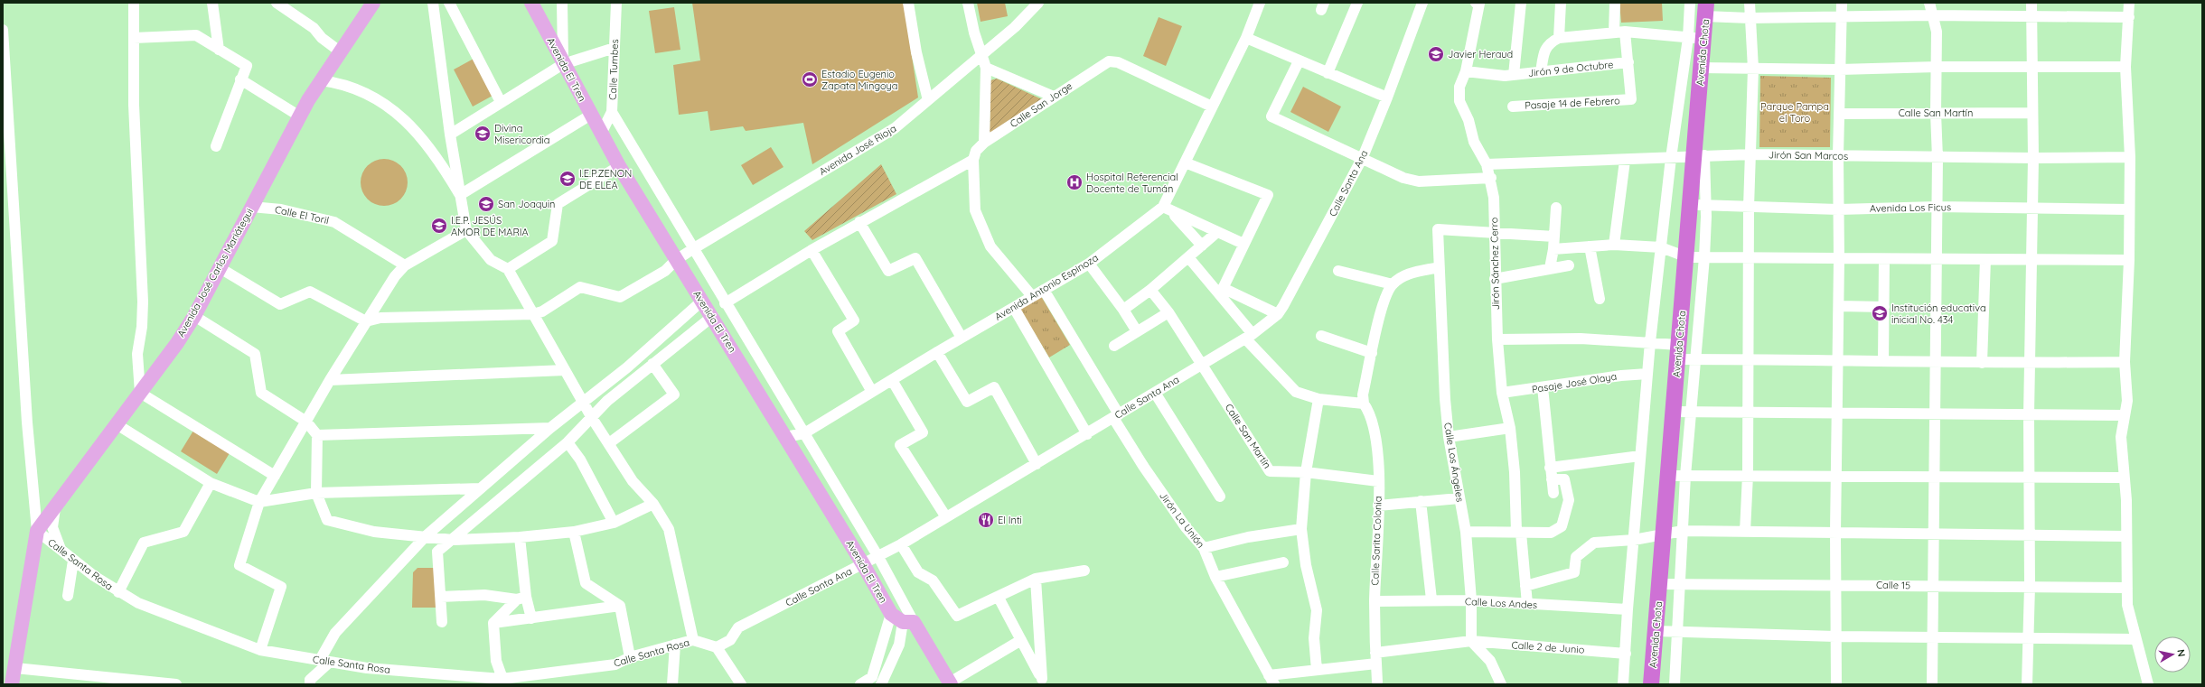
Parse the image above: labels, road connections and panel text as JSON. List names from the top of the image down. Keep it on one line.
{"streets":{"highway":["Avenida Chota"],"main road":["Avenida El Tren","Avenida José Carlos Mariátegui"],"street":["Jirón 9 de Octubre","Calle Tumbes","Pasaje 14 de Febrero","Calle San Jorge","Calle San Martín","Avenida José Rioja","Jirón San Marcos","Calle Santa Ana","Avenida Los Ficus","Calle El Toril","Jirón Sánchez Cerro","Avenida Antonio Espinoza","Pasaje José Olaya","Calle Los Ángeles","Jirón La Unión","Calle Sarita Colonia","Calle Santa Rosa","Calle 15","Calle Los Andes","Calle 2 de Junio"]},"crossings":[["Avenida Chota","Jirón San Marcos"],["Avenida Chota","Avenida Los Ficus"],["Avenida Chota","Calle 15"],["Jirón 9 de Octubre","Pasaje 14 de Febrero"],["Jirón 9 de Octubre","Jirón Sánchez Cerro"],["Avenida El Tren","Calle Tumbes"],["Avenida El Tren","Calle San Jorge"],["Avenida El Tren","Avenida José Rioja"],["Avenida El Tren","Calle Santa Ana"],["Avenida El Tren","Avenida Antonio Espinoza"],["Calle San Jorge","Avenida Antonio Espinoza"],["Calle San Martín","Calle Santa Ana"],["Calle San Martín","Calle Sarita Colonia"],["Jirón San Marcos","Jirón Sánchez Cerro"],["Calle Santa Ana","Jirón La Unión"],["Calle El Toril","Avenida José Carlos Mariátegui"],["Jirón Sánchez Cerro","Pasaje José Olaya"],["Jirón Sánchez Cerro","Calle Los Ángeles"],["Jirón Sánchez Cerro","Calle Los Andes"],["Avenida José Carlos Mariátegui","Calle Santa Rosa"],["Avenida Antonio Espinoza","Jirón La Unión"],["Calle Los Ángeles","Calle Los Andes"],["Calle Los Ángeles","Calle 2 de Junio"],["Jirón La Unión","Calle 2 de Junio"],["Calle Sarita Colonia","Calle Los Andes"],["Calle Sarita Colonia","Calle 2 de Junio"]],"parks":["Parque Pampa el Toro"],"places":{"school or university":["Javier Heraud","Divina Misericordia","I.E.P.ZENON DE ELEA","San Joaquin","I.E.P. JESÚS AMOR DE MARIA","Institución educativa inicial No. 434"],"sports":["Estadio Eugenio Zapata Mingoya"],"hospital":["Hospital Referencial Docente de Tumán"],"restaurant":["El Inti"]},"north":"right"}
